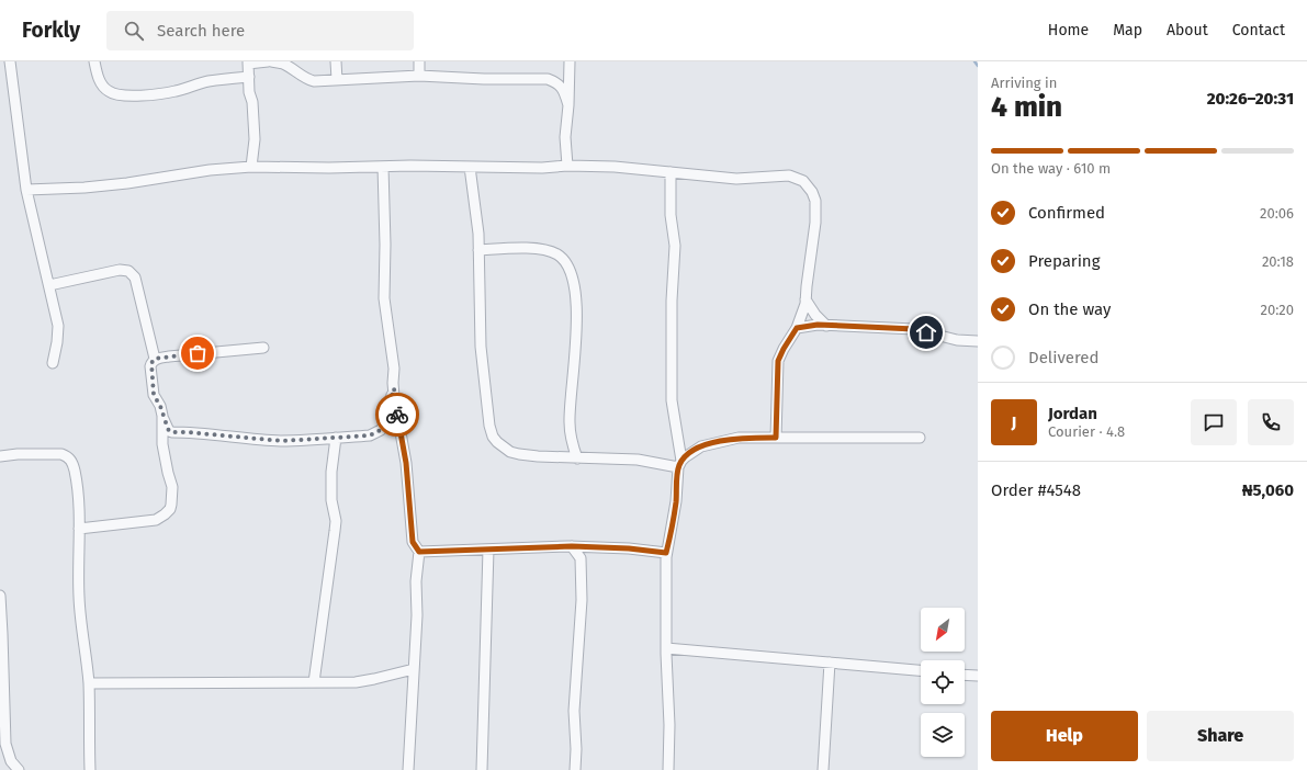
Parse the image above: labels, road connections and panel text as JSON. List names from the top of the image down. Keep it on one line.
{"north":"bottom left","page":{"header":"Forkly","search":"Search here","nav":["Home","Map","About","Contact"],"heading":["4 min","Arriving in","20:26–20:31"],"panel":["Jordan","Courier · 4.8","Order #4548","₦5,060"],"bar":"On the way · 610 m","list":[["Confirmed","20:06"],["Preparing","20:18"],["On the way","20:20"],"Delivered"],"round":"J","buttons":["Help","Share"]}}
